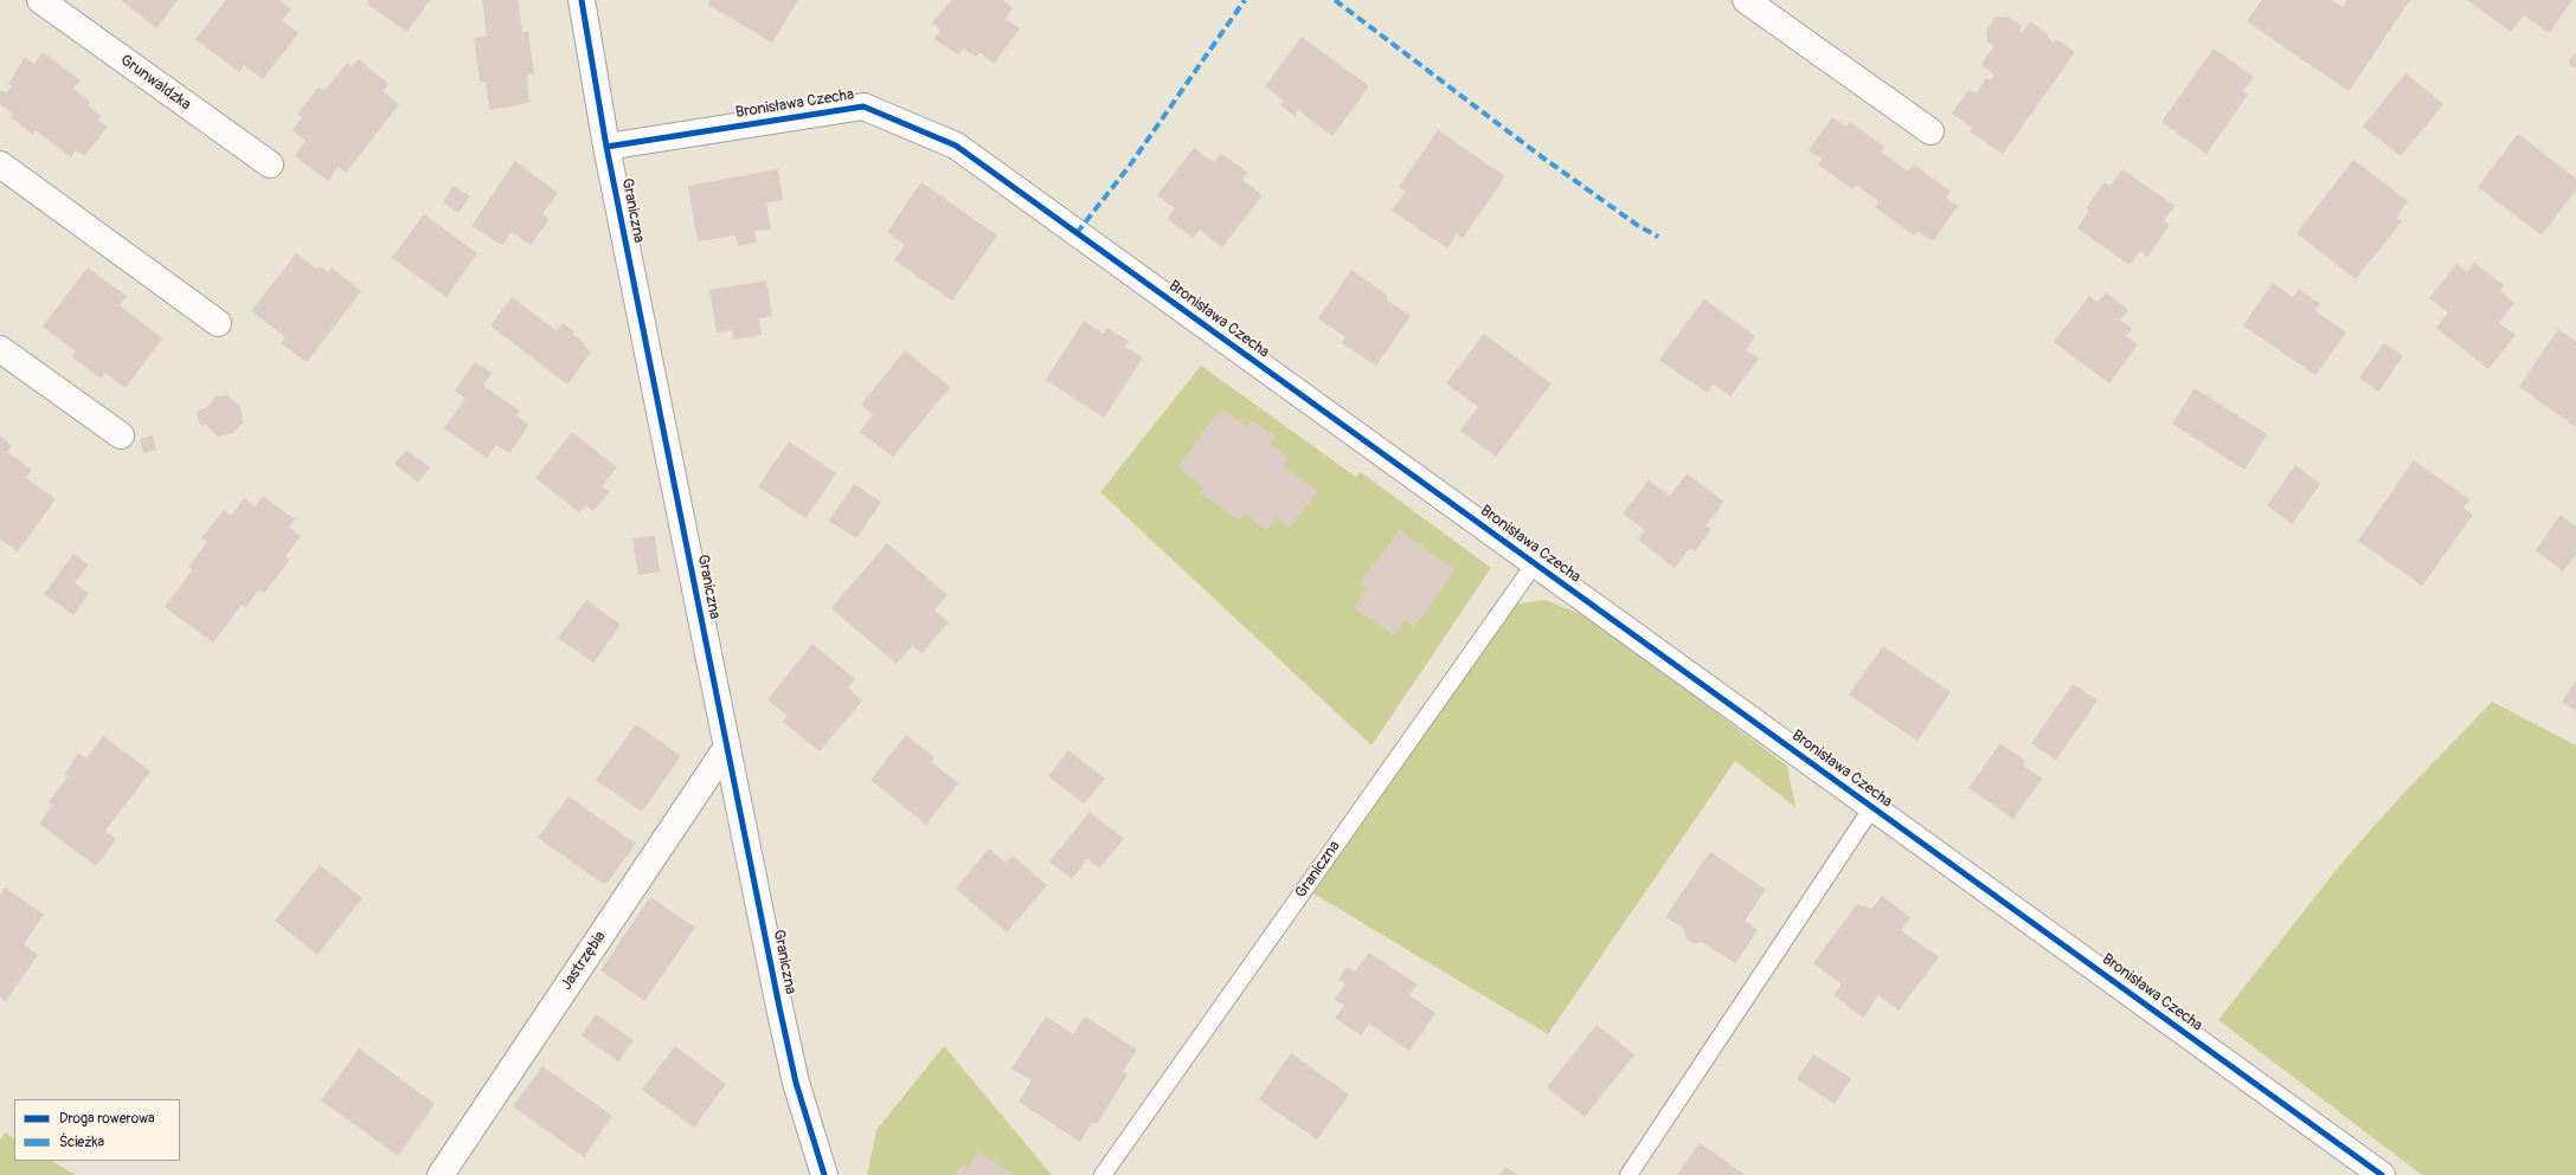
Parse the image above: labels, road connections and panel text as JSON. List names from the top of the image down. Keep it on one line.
{"streets":{"street":["Grunwaldzka","Bronisława Czecha","Graniczna","Jastrzębia"]},"crossings":[["Bronisława Czecha","Graniczna"],["Graniczna","Jastrzębia"]],"legend":["Droga rowerowa","Ścieżka"]}
